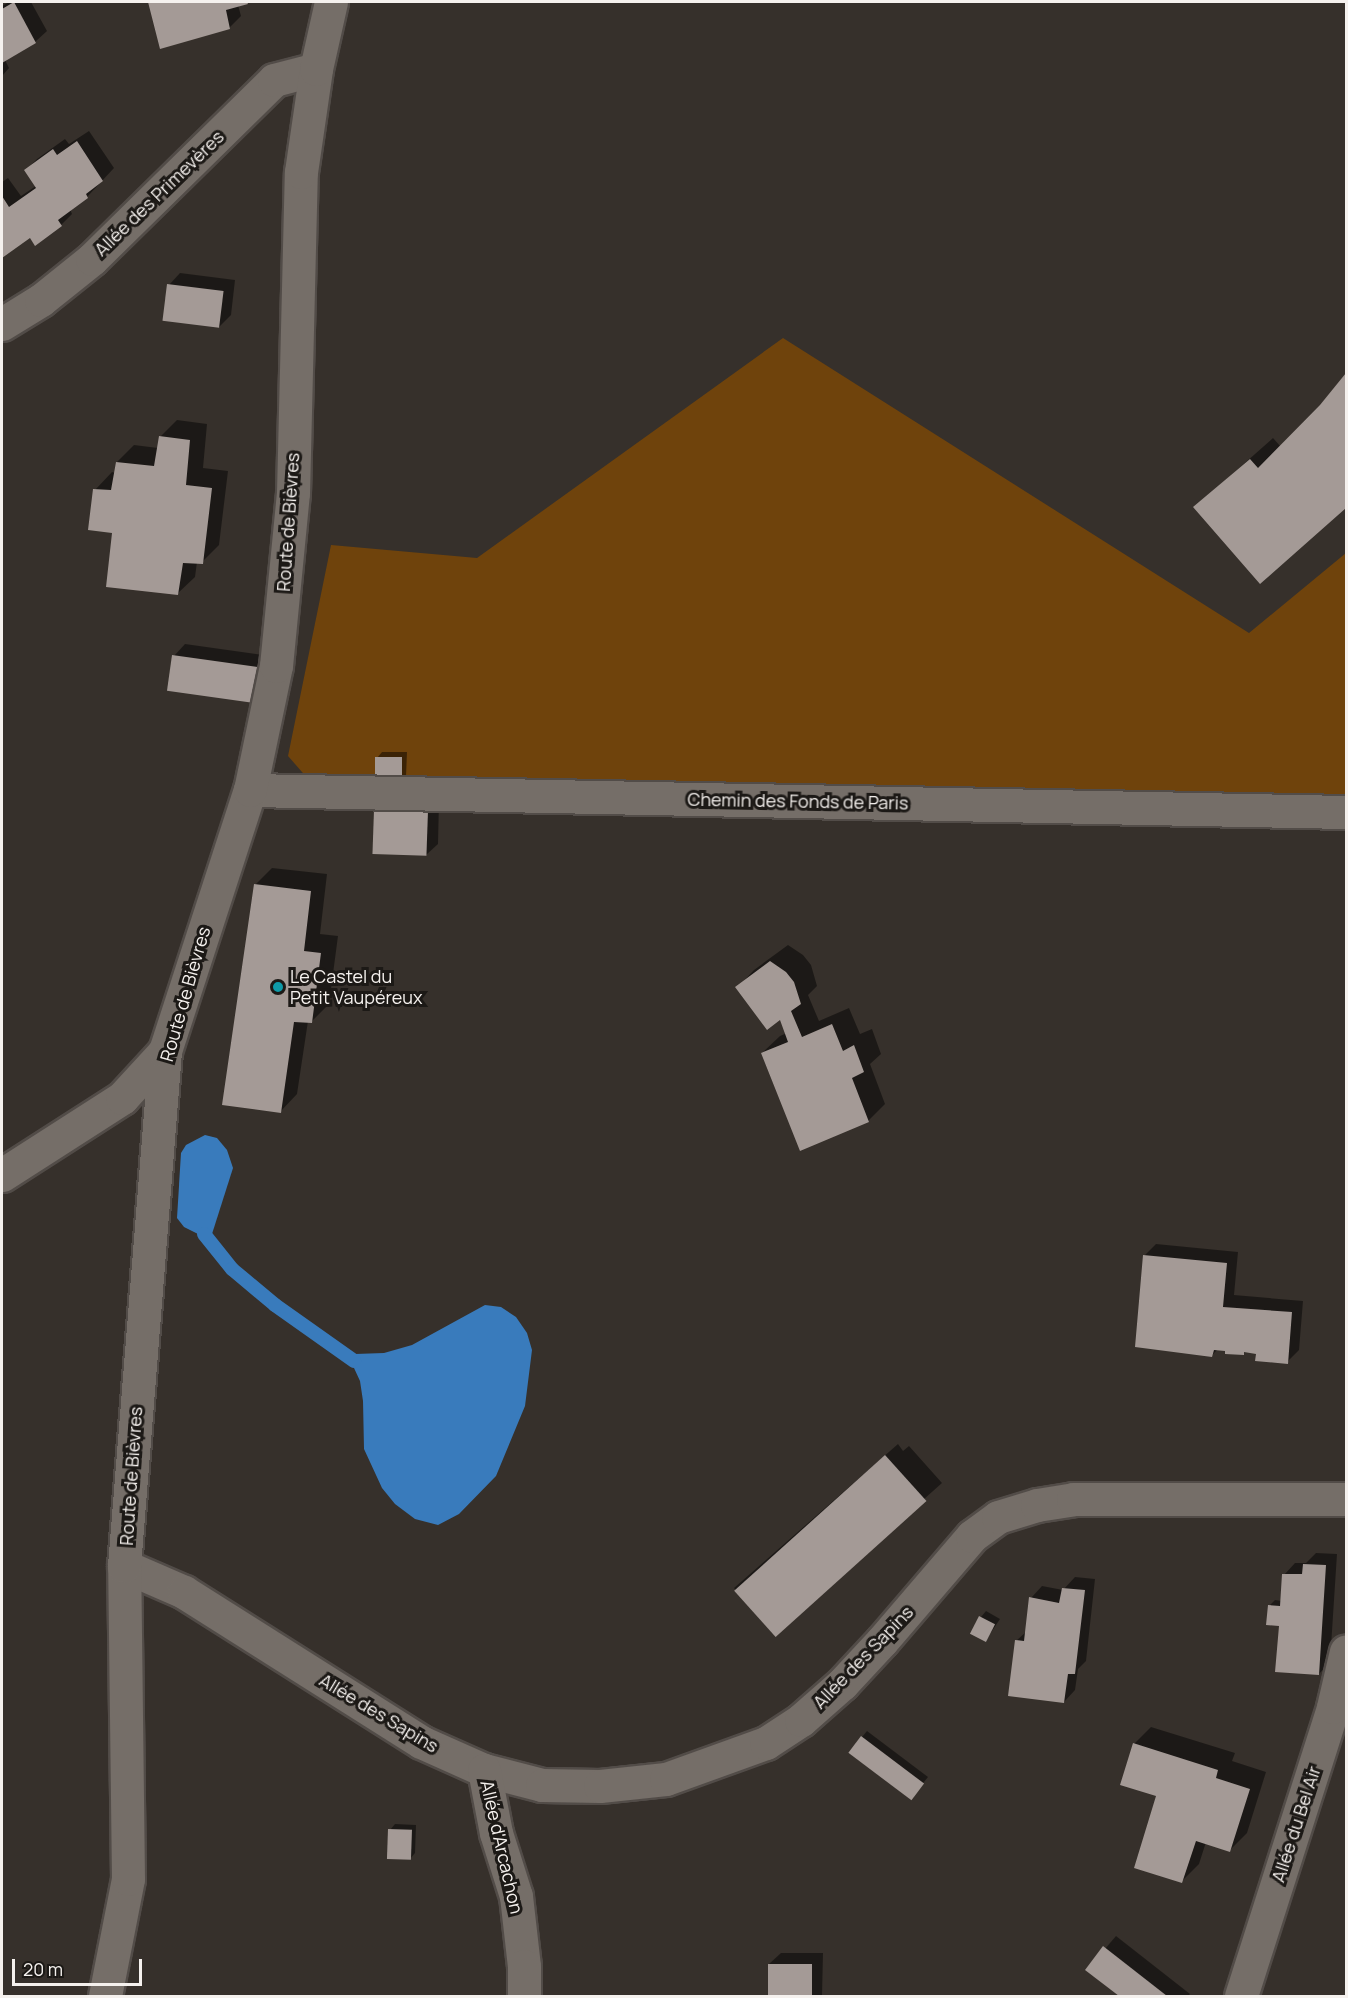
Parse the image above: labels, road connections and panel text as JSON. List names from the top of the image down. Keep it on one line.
{"streets":{"street":["Allée des Primevères","Route de Bièvres","Chemin des Fonds de Paris","Allée des Sapins","Allée du Bel Air","Allée d'Arcachon"]},"crossings":[["Allée des Primevères","Route de Bièvres"],["Route de Bièvres","Chemin des Fonds de Paris"],["Route de Bièvres","Allée des Sapins"],["Allée des Sapins","Allée d'Arcachon"]],"places":["Le Castel du Petit Vaupéreux"],"scale_bar":"20 m"}
